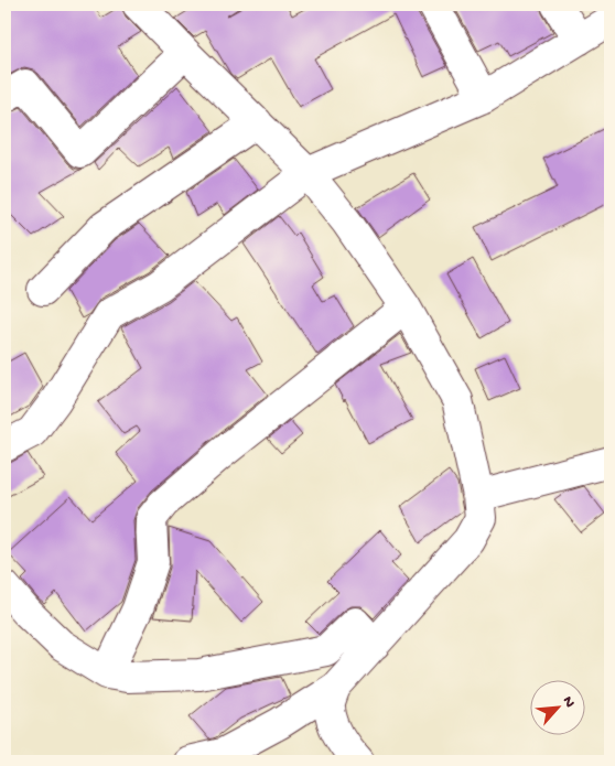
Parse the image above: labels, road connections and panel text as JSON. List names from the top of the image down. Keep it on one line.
{"north":"top right"}
